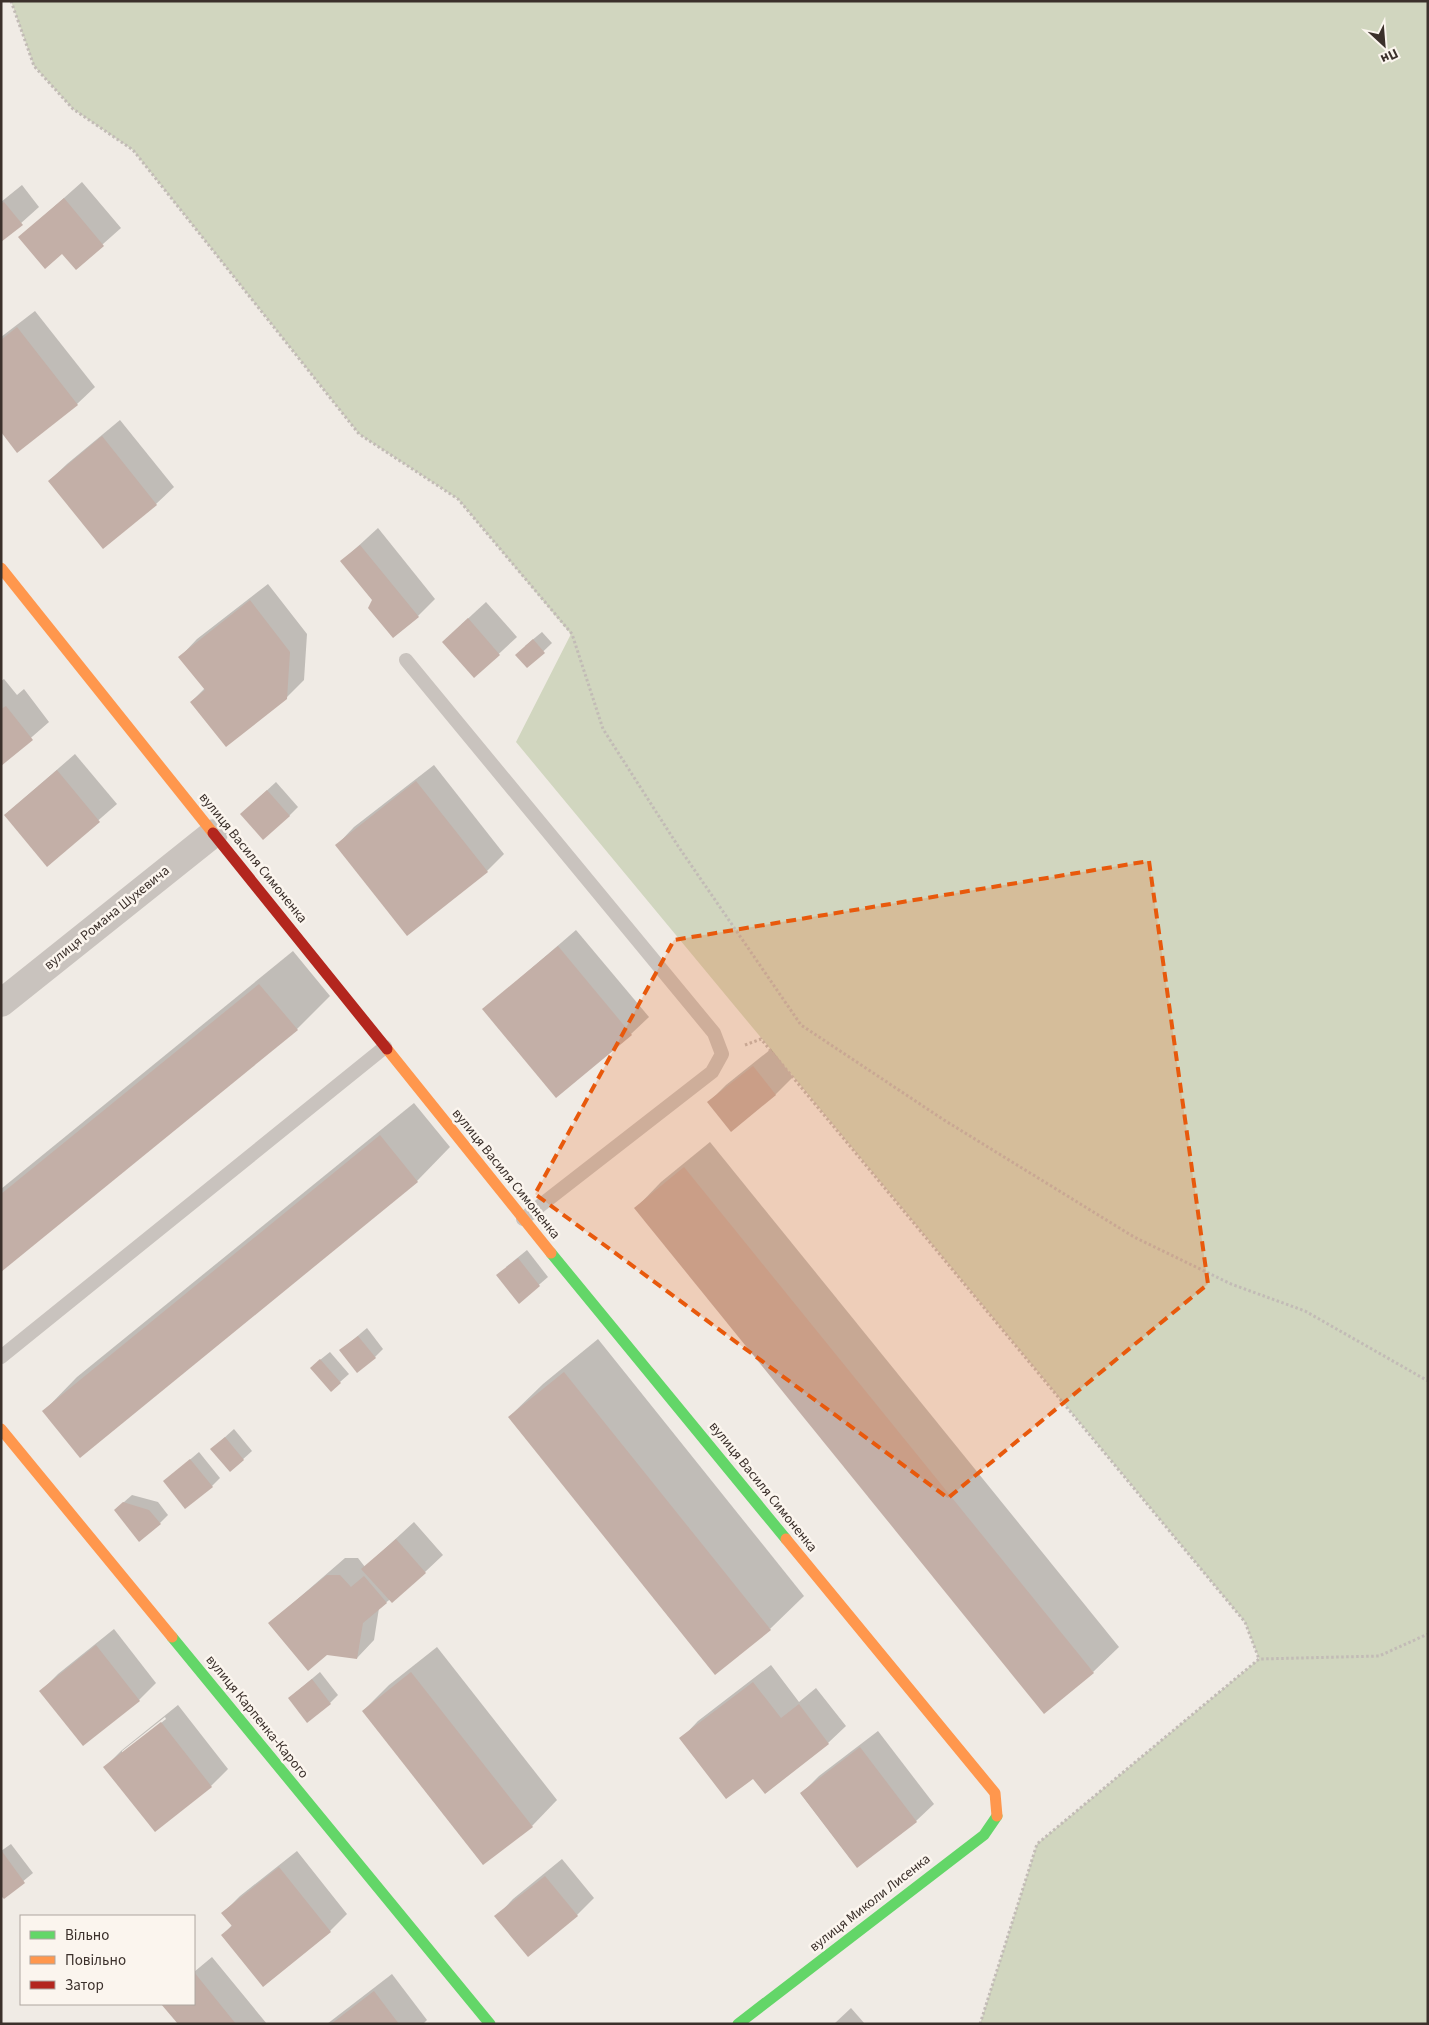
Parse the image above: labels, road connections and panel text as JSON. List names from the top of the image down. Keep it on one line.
{"streets":{"street":["вулиця Василя Симоненка","вулиця Романа Шухевича","вулиця Карпенка-Карого","вулиця Миколи Лисенка"]},"crossings":[["вулиця Василя Симоненка","вулиця Романа Шухевича"],["вулиця Василя Симоненка","вулиця Миколи Лисенка"]],"legend":["Вільно","Повільно","Затор"],"north":"bottom right"}
